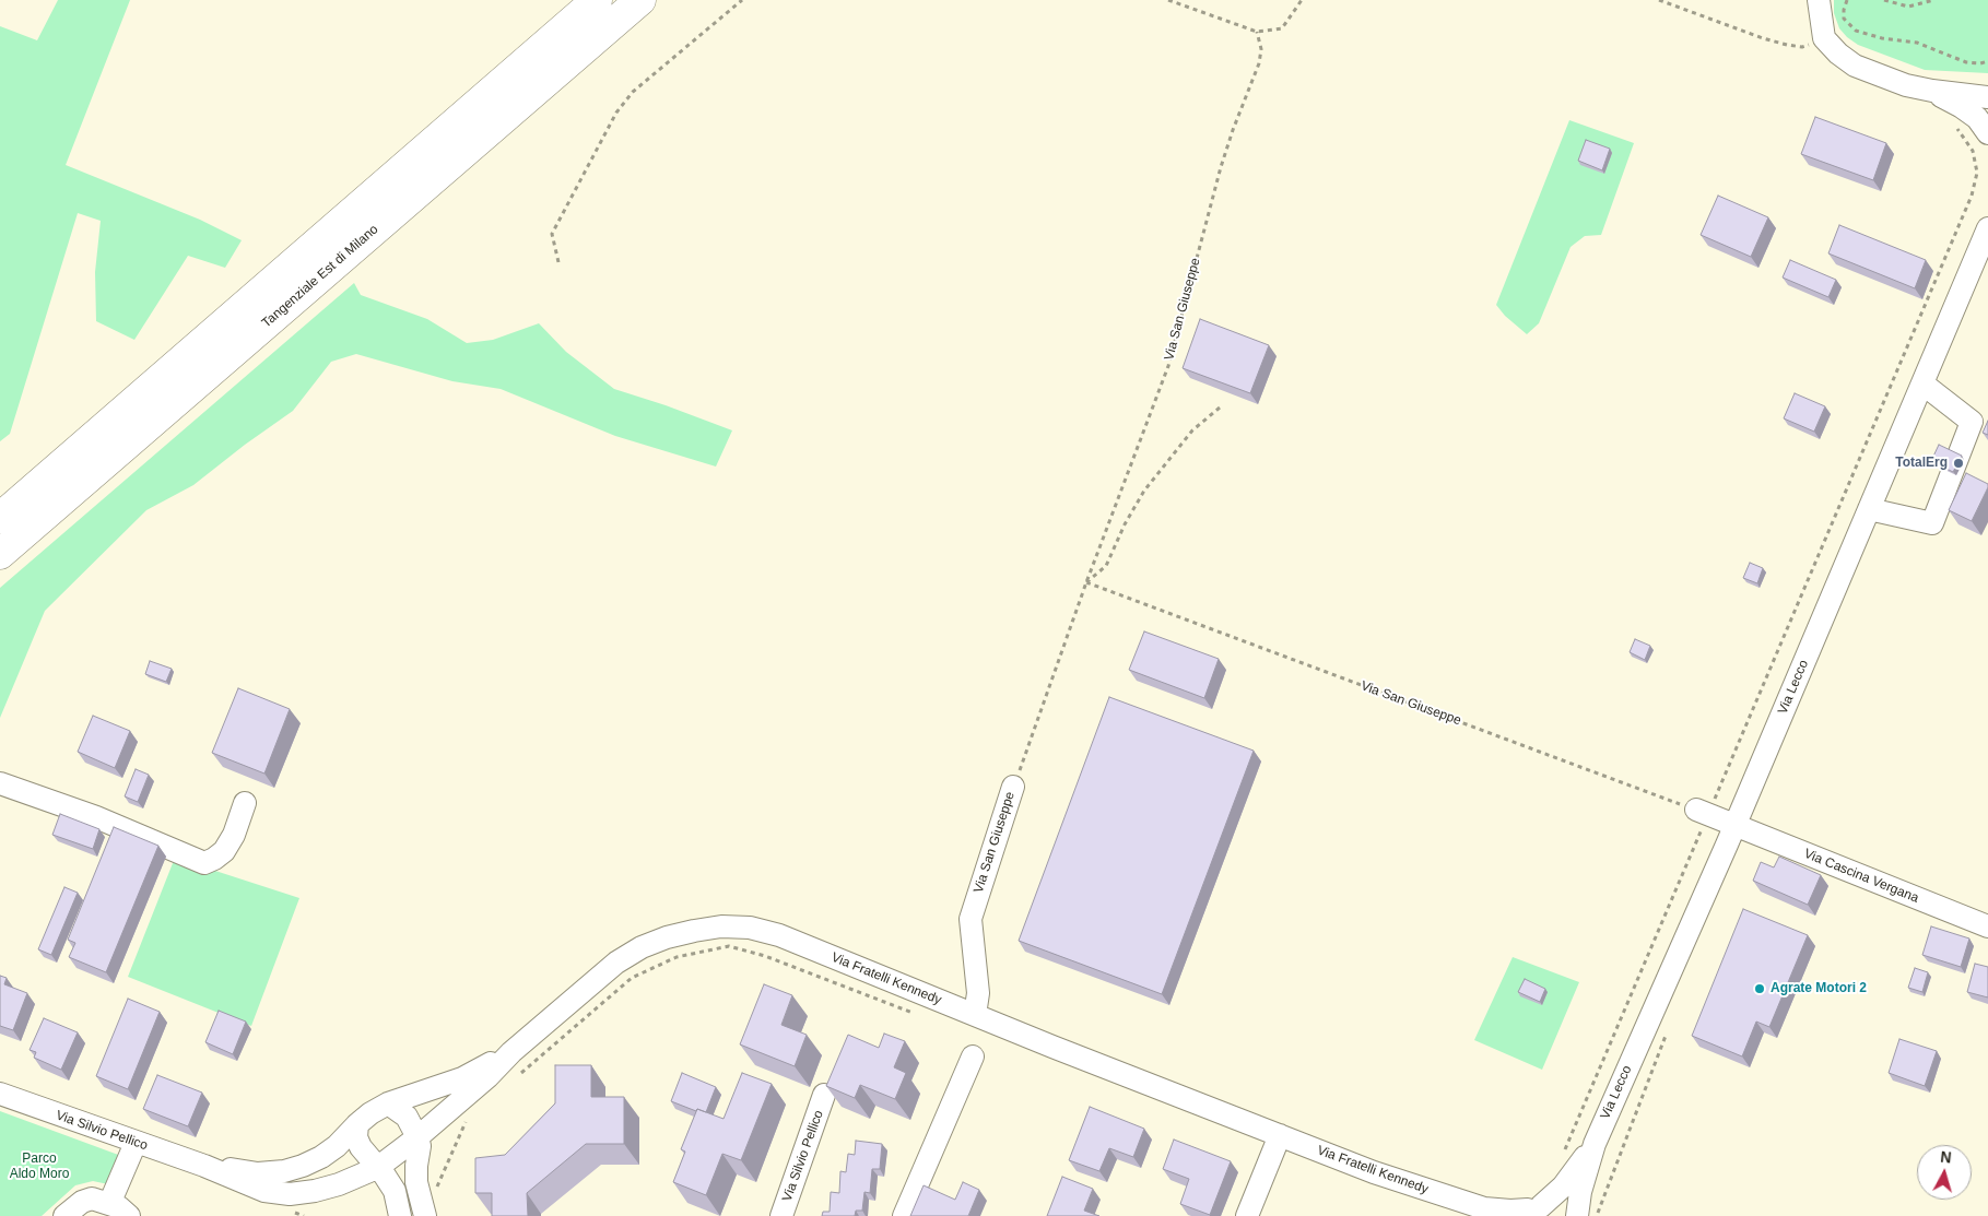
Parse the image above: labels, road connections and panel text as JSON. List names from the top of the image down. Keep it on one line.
{"streets":{"highway":["Tangenziale Est di Milano"],"street":["Via San Giuseppe","Via Lecco","Via Cascina Vergana","Via Fratelli Kennedy","Via Silvio Pellico"]},"crossings":[["Via San Giuseppe","Via Fratelli Kennedy"],["Via Lecco","Via Cascina Vergana"],["Via Lecco","Via Fratelli Kennedy"],["Via Fratelli Kennedy","Via Silvio Pellico"]],"parks":["Parco Aldo Moro"],"places":["TotalErg","Agrate Motori 2"],"north":"top"}
